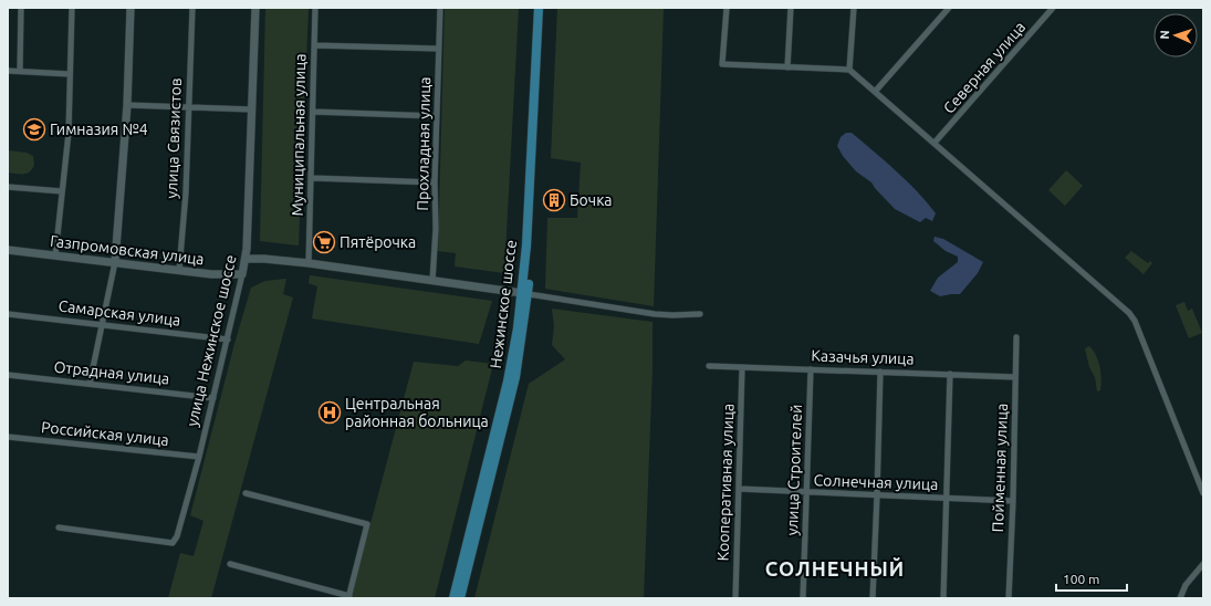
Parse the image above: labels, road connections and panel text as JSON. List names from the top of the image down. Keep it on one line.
{"streets":{"main road":["Газпромовская улица","Нежинское шоссе","улица Нежинское шоссе"],"street":["Северная улица","Муниципальная улица","улица Связистов","Прохладная улица","Самарская улица","Казачья улица","Отрадная улица","Российская улица","Пойменная улица","улица Строителей","Кооперативная улица","Солнечная улица"]},"crossings":[["улица Связистов","Газпромовская улица"],["Газпромовская улица","улица Нежинское шоссе"],["Самарская улица","улица Нежинское шоссе"],["улица Нежинское шоссе","Отрадная улица"],["улица Нежинское шоссе","Российская улица"],["Казачья улица","Пойменная улица"],["Казачья улица","улица Строителей"],["Казачья улица","Кооперативная улица"],["Пойменная улица","Солнечная улица"],["улица Строителей","Солнечная улица"],["Кооперативная улица","Солнечная улица"]],"districts":["СОЛНЕЧНЫЙ"],"places":{"school or university":["Гимназия №4"],"building":["Бочка"],"supermarket":["Пятёрочка"],"hospital":["Центральная районная больница"]},"scale_bar":"100 m","north":"left"}
